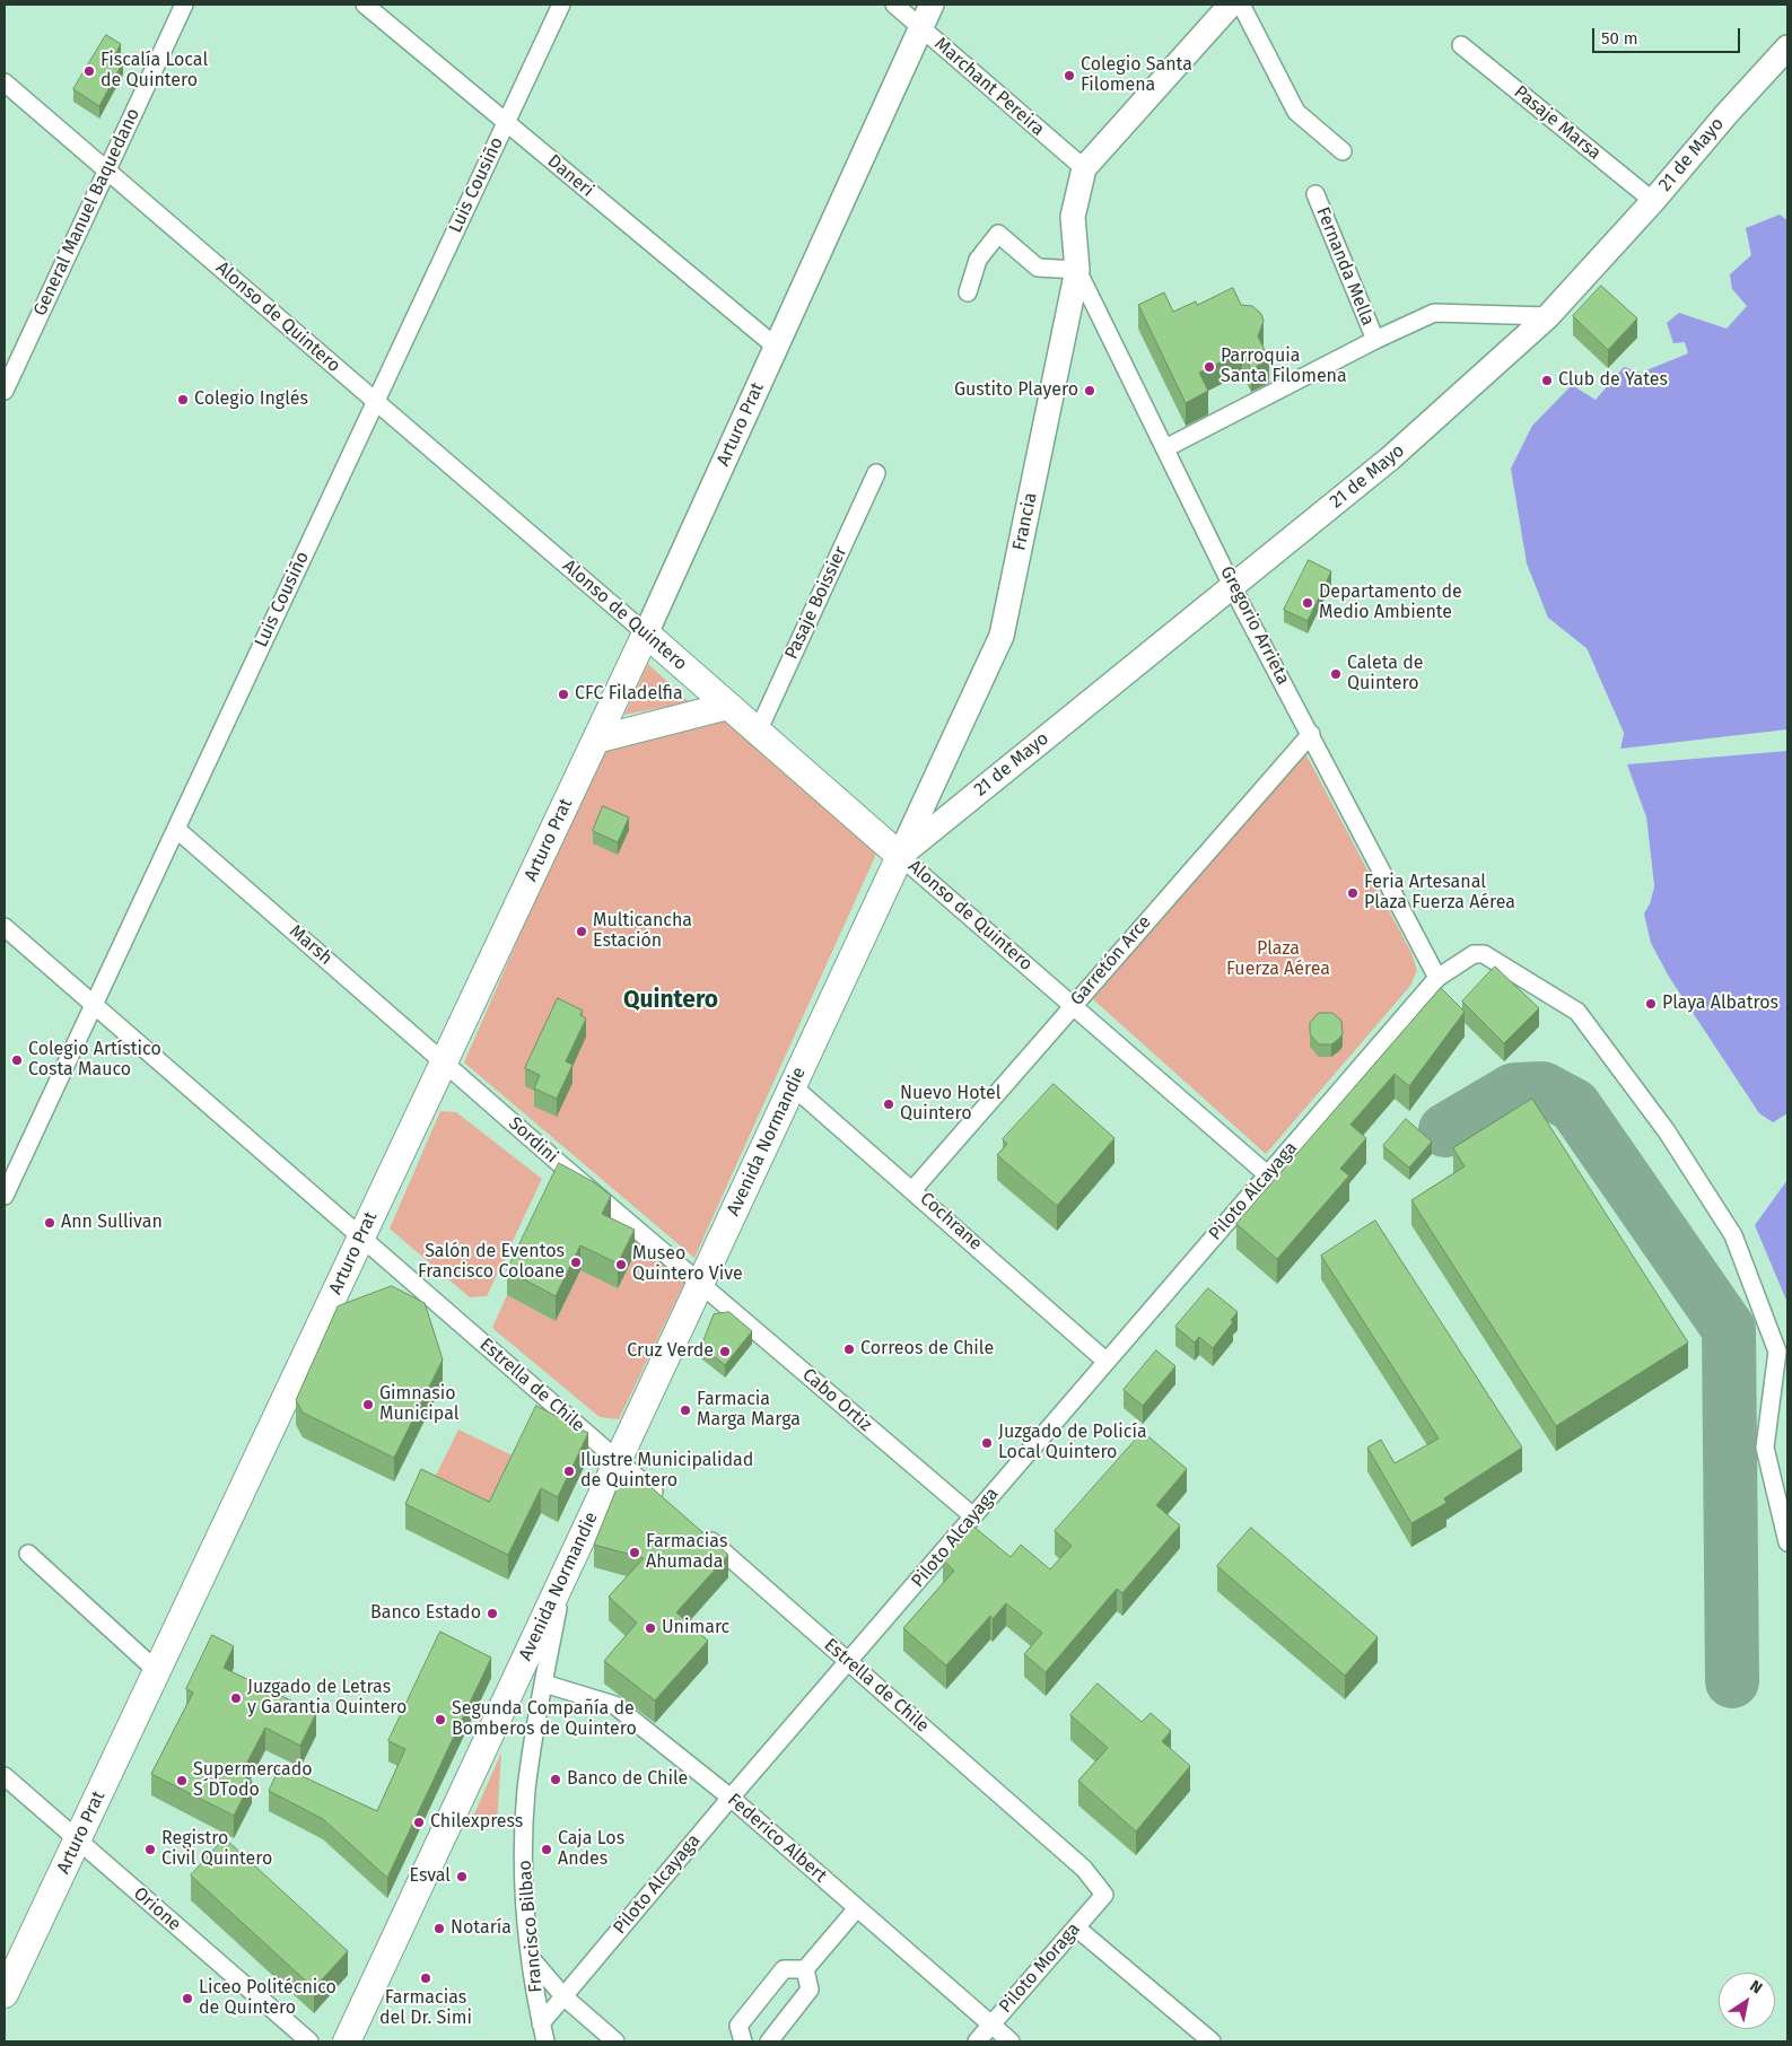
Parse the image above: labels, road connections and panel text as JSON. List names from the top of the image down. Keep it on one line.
{"streets":{"main road":["Alonso de Quintero","Arturo Prat","Avenida Normandie"],"street":["Marchant Pereira","Pasaje Marsa","21 de Mayo","Daneri","Luis Cousiño","General Manuel Baquedano","Fernanda Mella","Francia","Pasaje Boissier","Gregorio Arrieta","Marsh","Garretón Arce","Sordini","Piloto Alcayaga","Cochrane","Estrella de Chile","Cabo Ortiz","Federico Albert","Orione","Francisco Bilbao","Piloto Moraga"]},"crossings":[["Marchant Pereira","Arturo Prat"],["Marchant Pereira","Francia"],["Pasaje Marsa","21 de Mayo"],["21 de Mayo","Alonso de Quintero"],["21 de Mayo","Francia"],["21 de Mayo","Gregorio Arrieta"],["21 de Mayo","Avenida Normandie"],["Daneri","Luis Cousiño"],["Daneri","Arturo Prat"],["Luis Cousiño","Alonso de Quintero"],["Luis Cousiño","Marsh"],["Luis Cousiño","Estrella de Chile"],["General Manuel Baquedano","Alonso de Quintero"],["Alonso de Quintero","Arturo Prat"],["Alonso de Quintero","Francia"],["Alonso de Quintero","Pasaje Boissier"],["Alonso de Quintero","Garretón Arce"],["Alonso de Quintero","Avenida Normandie"],["Alonso de Quintero","Piloto Alcayaga"],["Arturo Prat","Marsh"],["Arturo Prat","Sordini"],["Arturo Prat","Estrella de Chile"],["Arturo Prat","Orione"],["Francia","Gregorio Arrieta"],["Francia","Avenida Normandie"],["Gregorio Arrieta","Garretón Arce"],["Gregorio Arrieta","Piloto Alcayaga"],["Marsh","Sordini"],["Garretón Arce","Cochrane"],["Sordini","Avenida Normandie"],["Sordini","Cabo Ortiz"],["Avenida Normandie","Cochrane"],["Avenida Normandie","Estrella de Chile"],["Avenida Normandie","Cabo Ortiz"],["Avenida Normandie","Francisco Bilbao"],["Piloto Alcayaga","Cochrane"],["Piloto Alcayaga","Estrella de Chile"],["Piloto Alcayaga","Cabo Ortiz"],["Piloto Alcayaga","Federico Albert"],["Piloto Alcayaga","Francisco Bilbao"],["Estrella de Chile","Piloto Moraga"],["Federico Albert","Francisco Bilbao"],["Federico Albert","Piloto Moraga"]],"districts":["Quintero"],"parks":["Plaza Fuerza Aérea"],"places":["Fiscalía Local de Quintero","Colegio Santa Filomena","Parroquia Santa Filomena","Club de Yates","Gustito Playero","Colegio Inglés","Departamento de Medio Ambiente","Caleta de Quintero","CFC Filadelfia","Feria Artesanal Plaza Fuerza Aérea","Multicancha Estación","Playa Albatros","Colegio Artístico Costa Mauco","Nuevo Hotel Quintero","Ann Sullivan","Salón de Eventos Francisco Coloane","Museo Quintero Vive","Correos de Chile","Cruz Verde","Gimnasio Municipal","Farmacia Marga Marga","Juzgado de Policía Local Quintero","Ilustre Municipalidad de Quintero","Farmacias Ahumada","Banco Estado","Unimarc","Juzgado de Letras y Garantia Quintero","Segunda Compañía de Bomberos de Quintero","Banco de Chile","Supermercado S´DTodo","Chilexpress","Registro Civil Quintero","Caja Los Andes","Esval","Notaría","Farmacias del Dr. Simi","Liceo Politécnico de Quintero"],"scale_bar":"50 m","north":"top right"}
